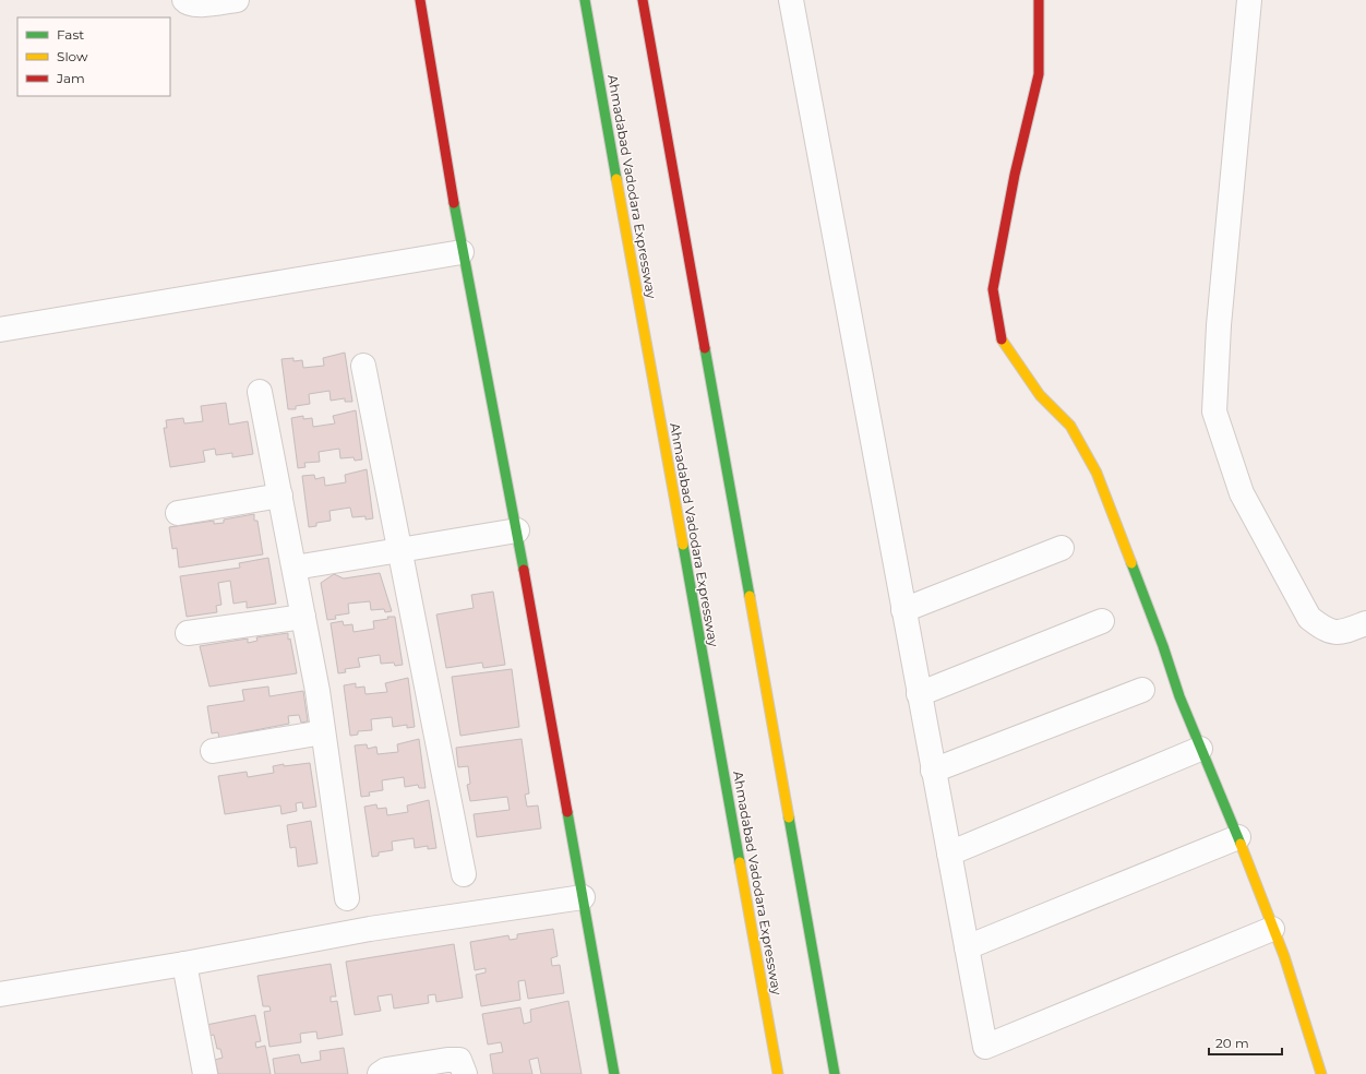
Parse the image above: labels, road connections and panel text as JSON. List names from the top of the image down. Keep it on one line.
{"streets":{"main road":["Ahmadabad Vadodara Expressway"]},"legend":["Fast","Slow","Jam"],"scale_bar":"20 m"}
